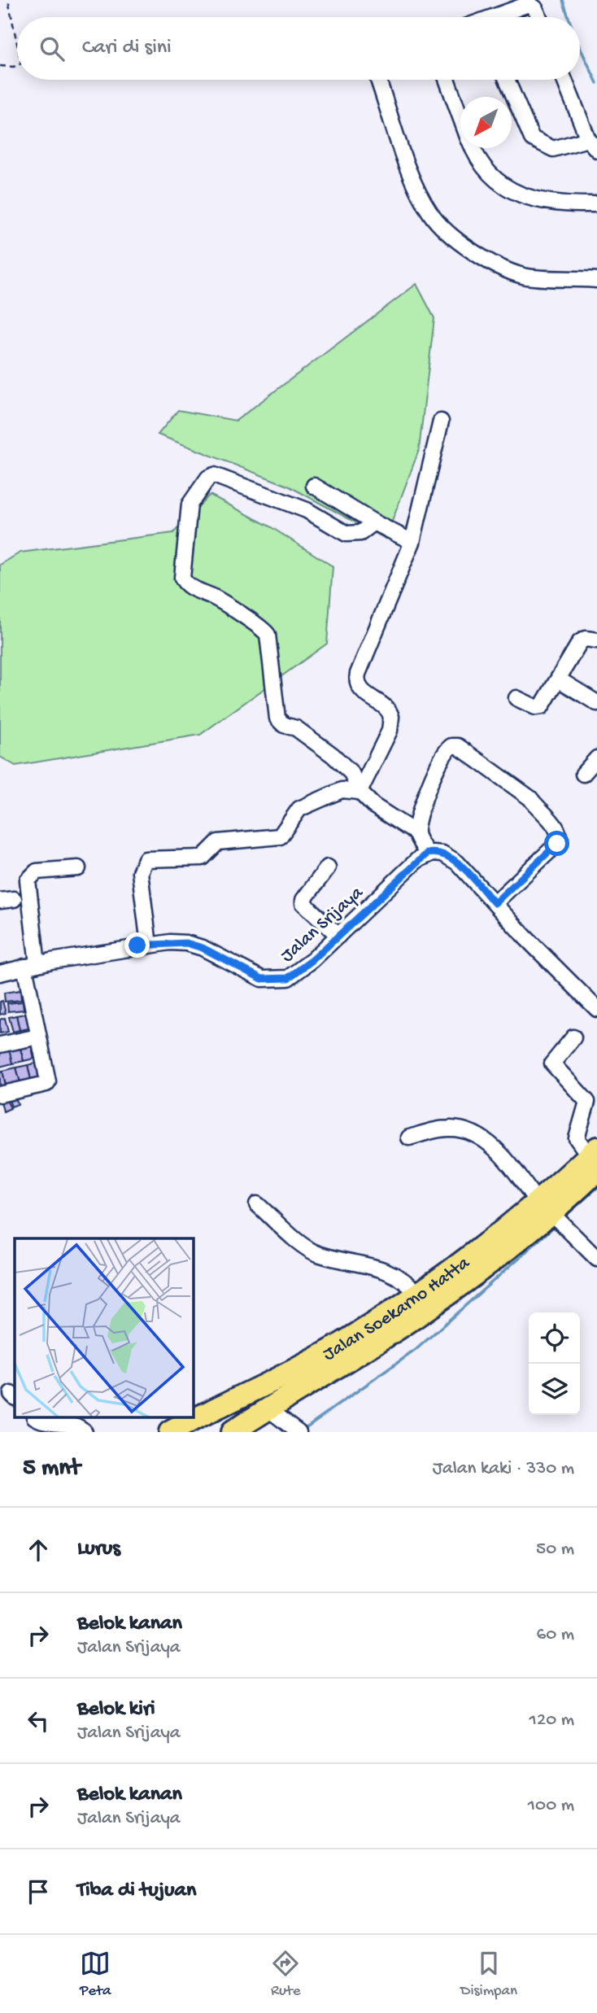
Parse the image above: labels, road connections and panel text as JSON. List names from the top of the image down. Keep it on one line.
{"streets":{"highway":["Jalan Soekarno Hatta"],"street":["Jalan Srijaya"]},"north":"bottom left","page":{"search":"Cari di sini","heading":["5 mnt","Jalan kaki · 330 m"],"list":[["Lurus","50 m"],["Belok kanan","Jalan Srijaya","60 m"],["Belok kiri","Jalan Srijaya","120 m"],["Belok kanan","Jalan Srijaya","100 m"],"Tiba di tujuan"],"nav":["Peta","Rute","Disimpan"]}}
